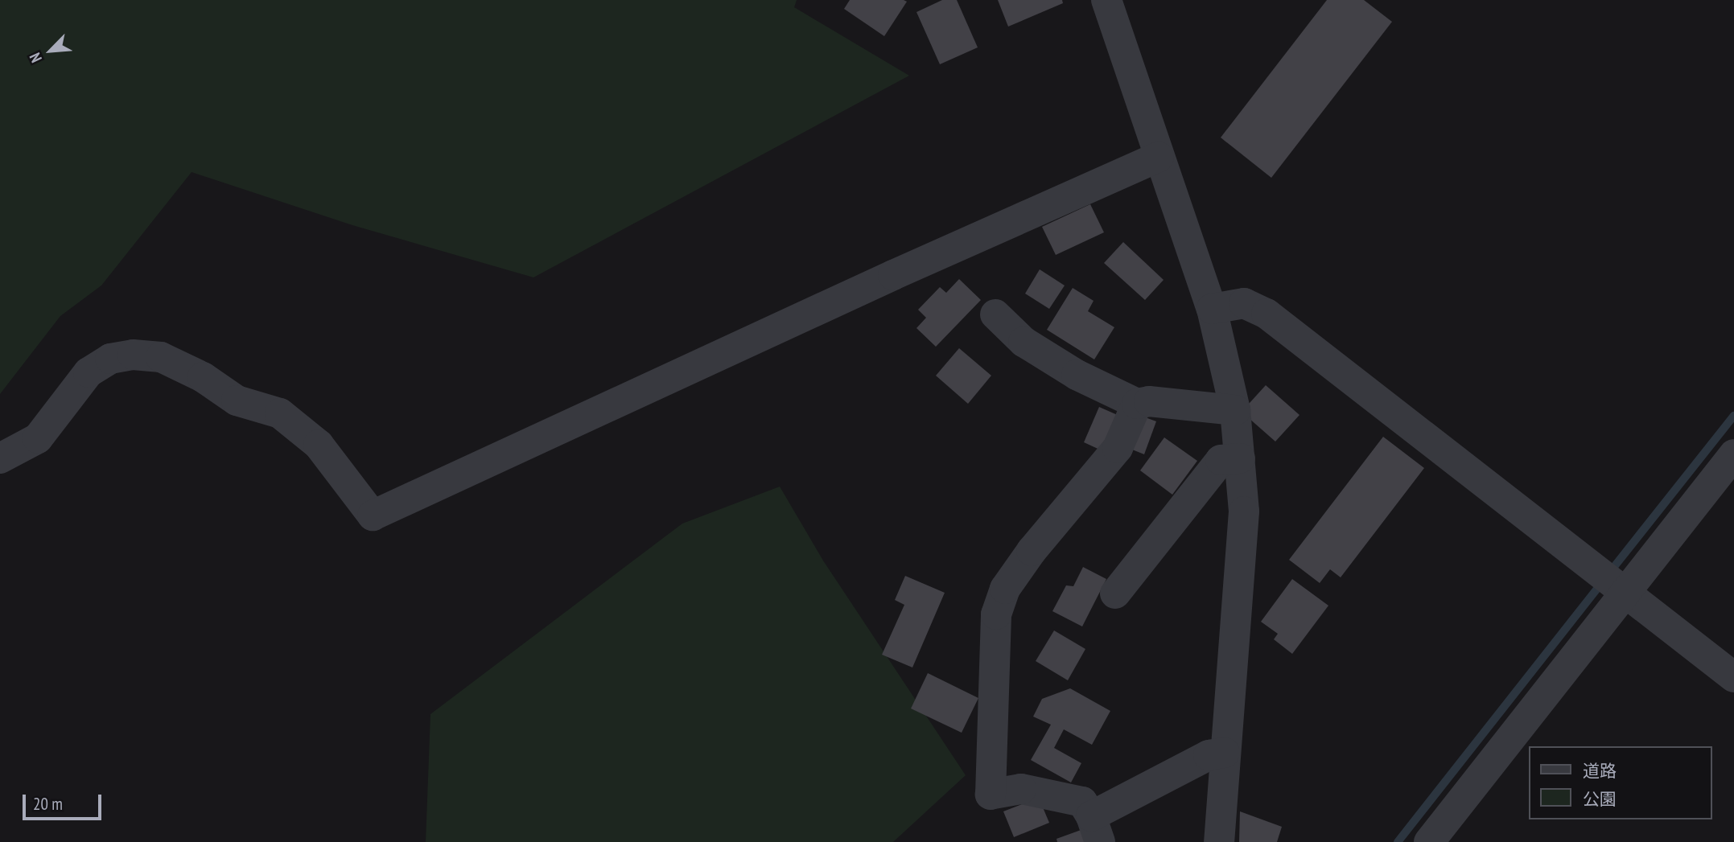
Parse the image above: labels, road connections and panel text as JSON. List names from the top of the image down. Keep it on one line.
{"legend":["道路","公園"],"scale_bar":"20 m","north":"bottom left"}
